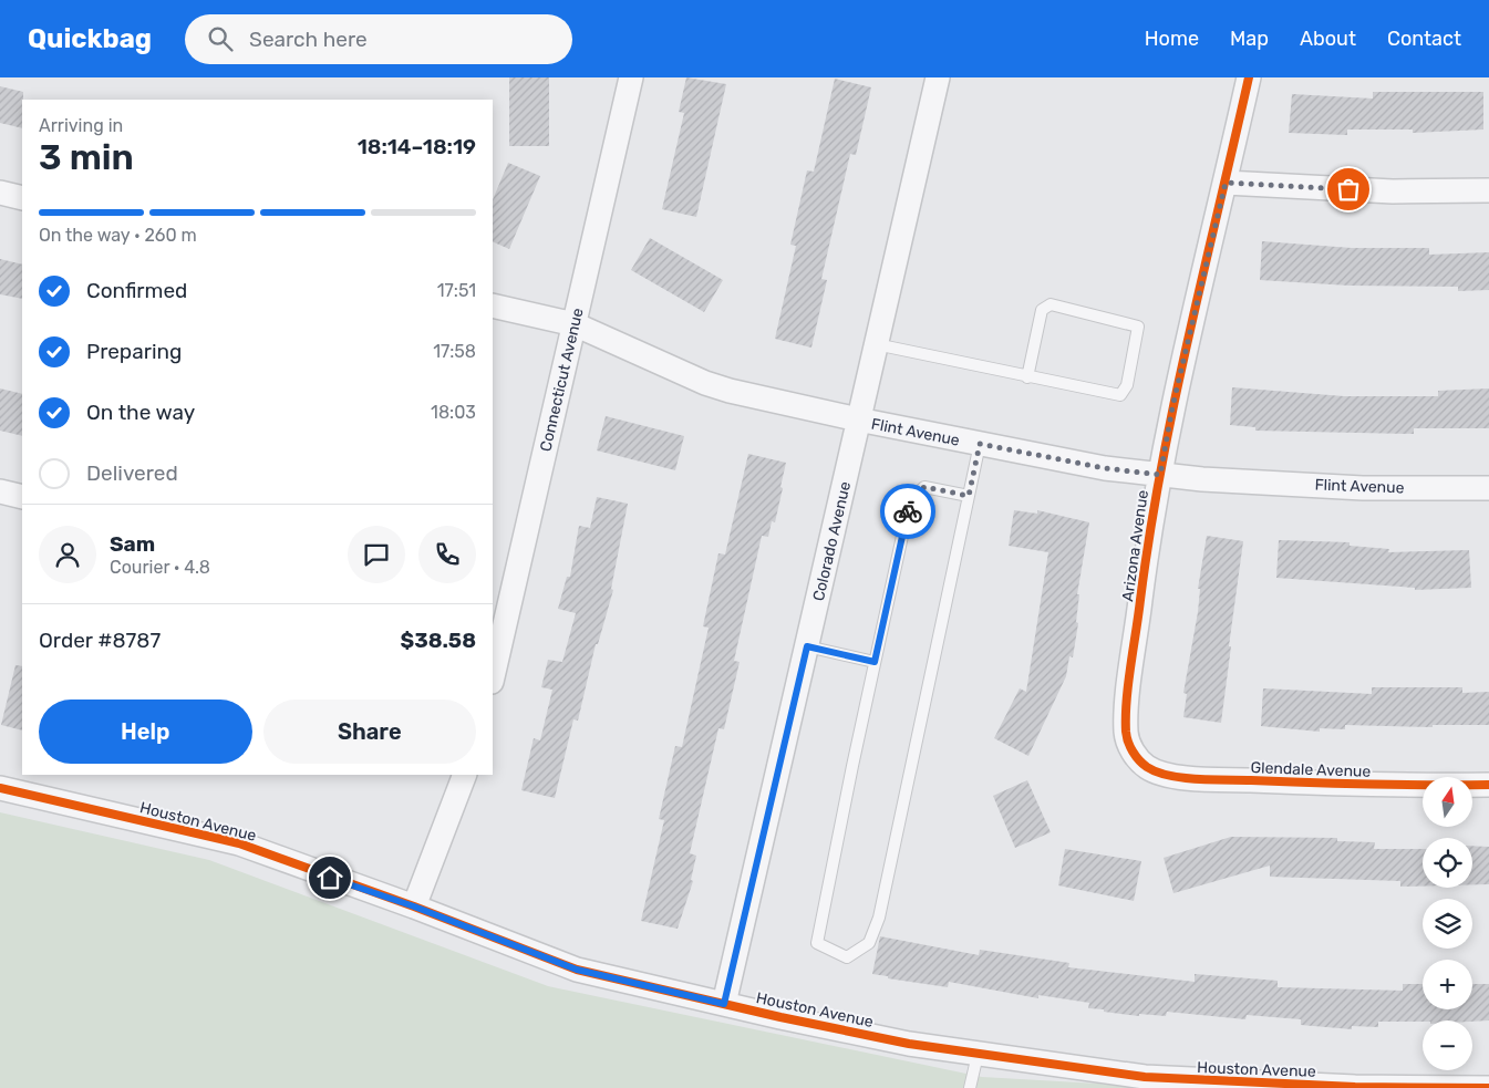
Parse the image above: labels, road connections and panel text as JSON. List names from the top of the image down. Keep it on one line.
{"streets":{"street":["Connecticut Avenue","Flint Avenue","Colorado Avenue","Arizona Avenue","Glendale Avenue","Houston Avenue"]},"crossings":[["Connecticut Avenue","Flint Avenue"],["Flint Avenue","Colorado Avenue"],["Flint Avenue","Arizona Avenue"],["Colorado Avenue","Houston Avenue"],["Arizona Avenue","Glendale Avenue"]],"north":"top","page":{"header":"Quickbag","search":"Search here","nav":["Home","Map","About","Contact"],"heading":["3 min","Arriving in","18:14–18:19"],"panel":["Sam","Courier · 4.8","Order #8787","$38.58"],"bar":"On the way · 260 m","list":[["Confirmed","17:51"],["Preparing","17:58"],["On the way","18:03"],"Delivered"],"buttons":["Help","Share"],"map_buttons":["+","−"]}}
